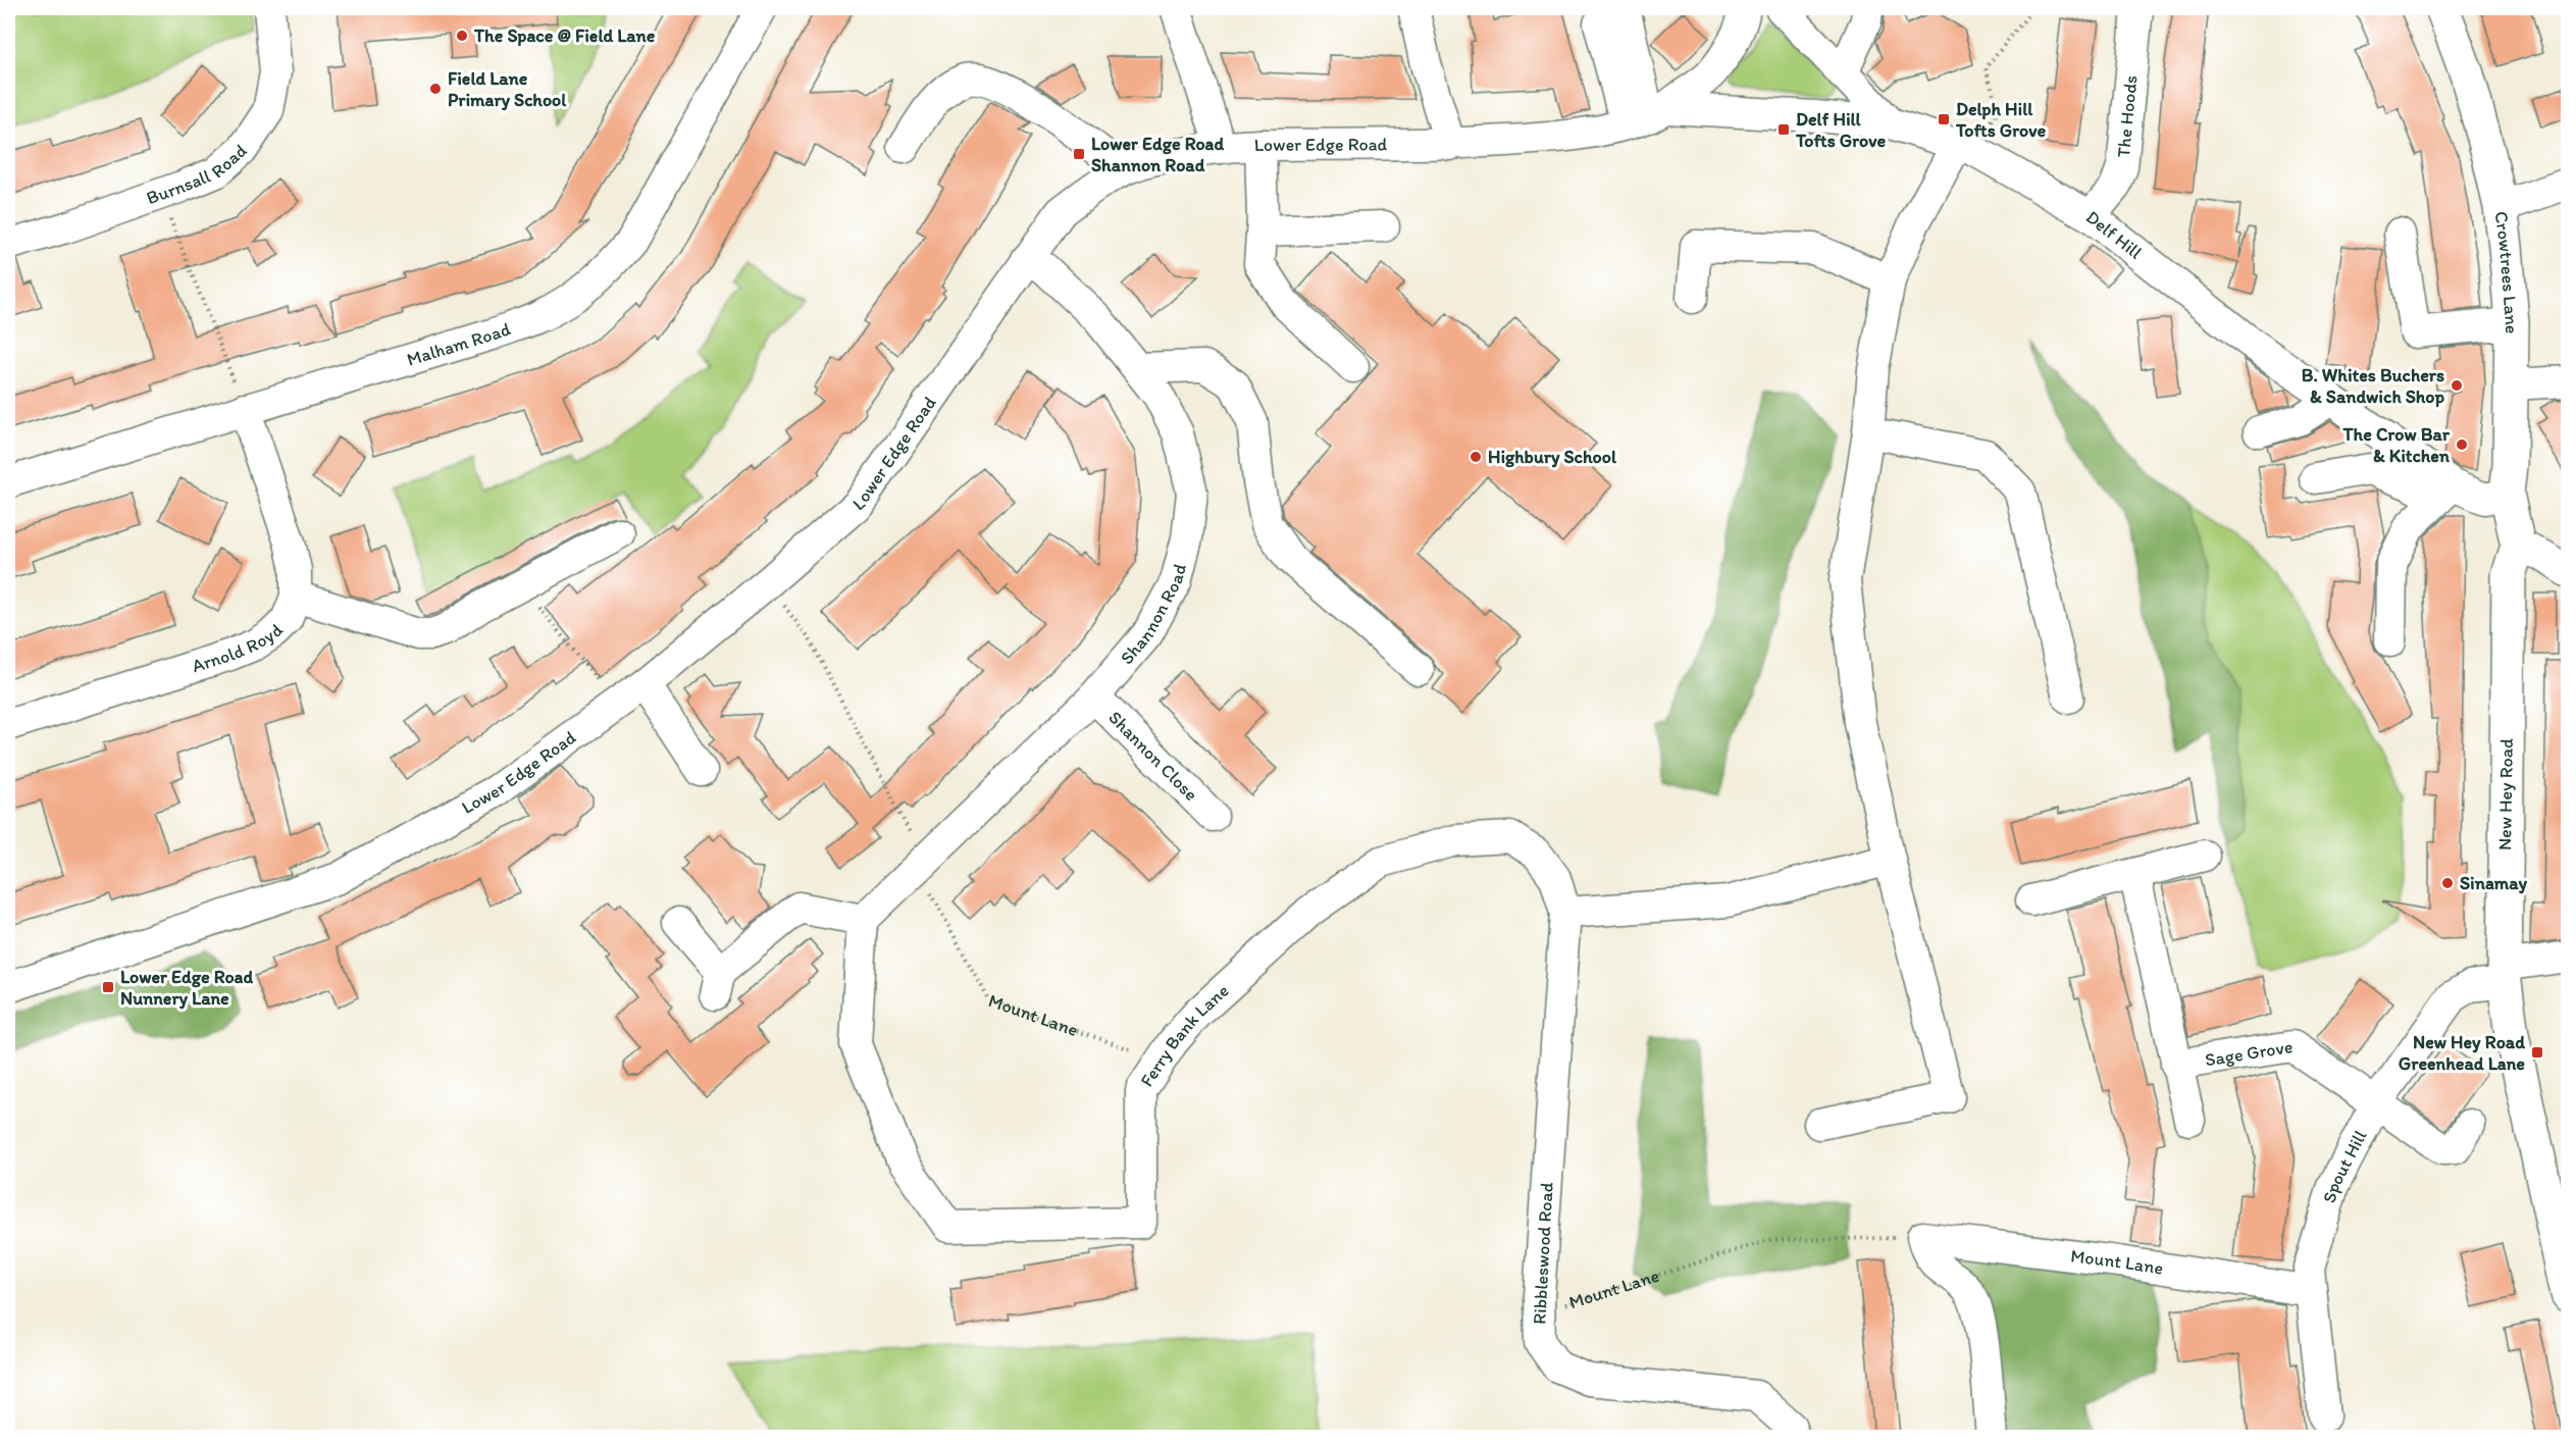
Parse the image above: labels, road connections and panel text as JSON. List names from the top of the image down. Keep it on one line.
{"streets":{"main road":["Crowtrees Lane","New Hey Road"],"street":["The Hoods","Lower Edge Road","Burnsall Road","Delf Hill","Malham Road","Shannon Road","Arnold Royd","Shannon Close","Mount Lane","Ferry Bank Lane","Sage Grove","Spout Hill","Ribbleswood Road"]},"crossings":[["The Hoods","Delf Hill"],["Lower Edge Road","Delf Hill"],["Lower Edge Road","Shannon Road"],["Lower Edge Road","Mount Lane"],["Delf Hill","Crowtrees Lane"],["Crowtrees Lane","New Hey Road"],["Malham Road","Arnold Royd"],["Shannon Road","Shannon Close"],["Shannon Road","Mount Lane"],["Shannon Road","Ferry Bank Lane"],["New Hey Road","Spout Hill"],["Mount Lane","Ferry Bank Lane"],["Mount Lane","Spout Hill"],["Mount Lane","Ribbleswood Road"],["Ferry Bank Lane","Ribbleswood Road"],["Sage Grove","Spout Hill"]],"places":{"other":["The Space @ Field Lane","Field Lane Primary School","B. Whites Buchers & Sandwich Shop","The Crow Bar & Kitchen","Highbury School","Sinamay"],"transit":["Delph Hill Tofts Grove","Delf Hill Tofts Grove","Lower Edge Road Shannon Road","Lower Edge Road Nunnery Lane","New Hey Road Greenhead Lane"]}}
